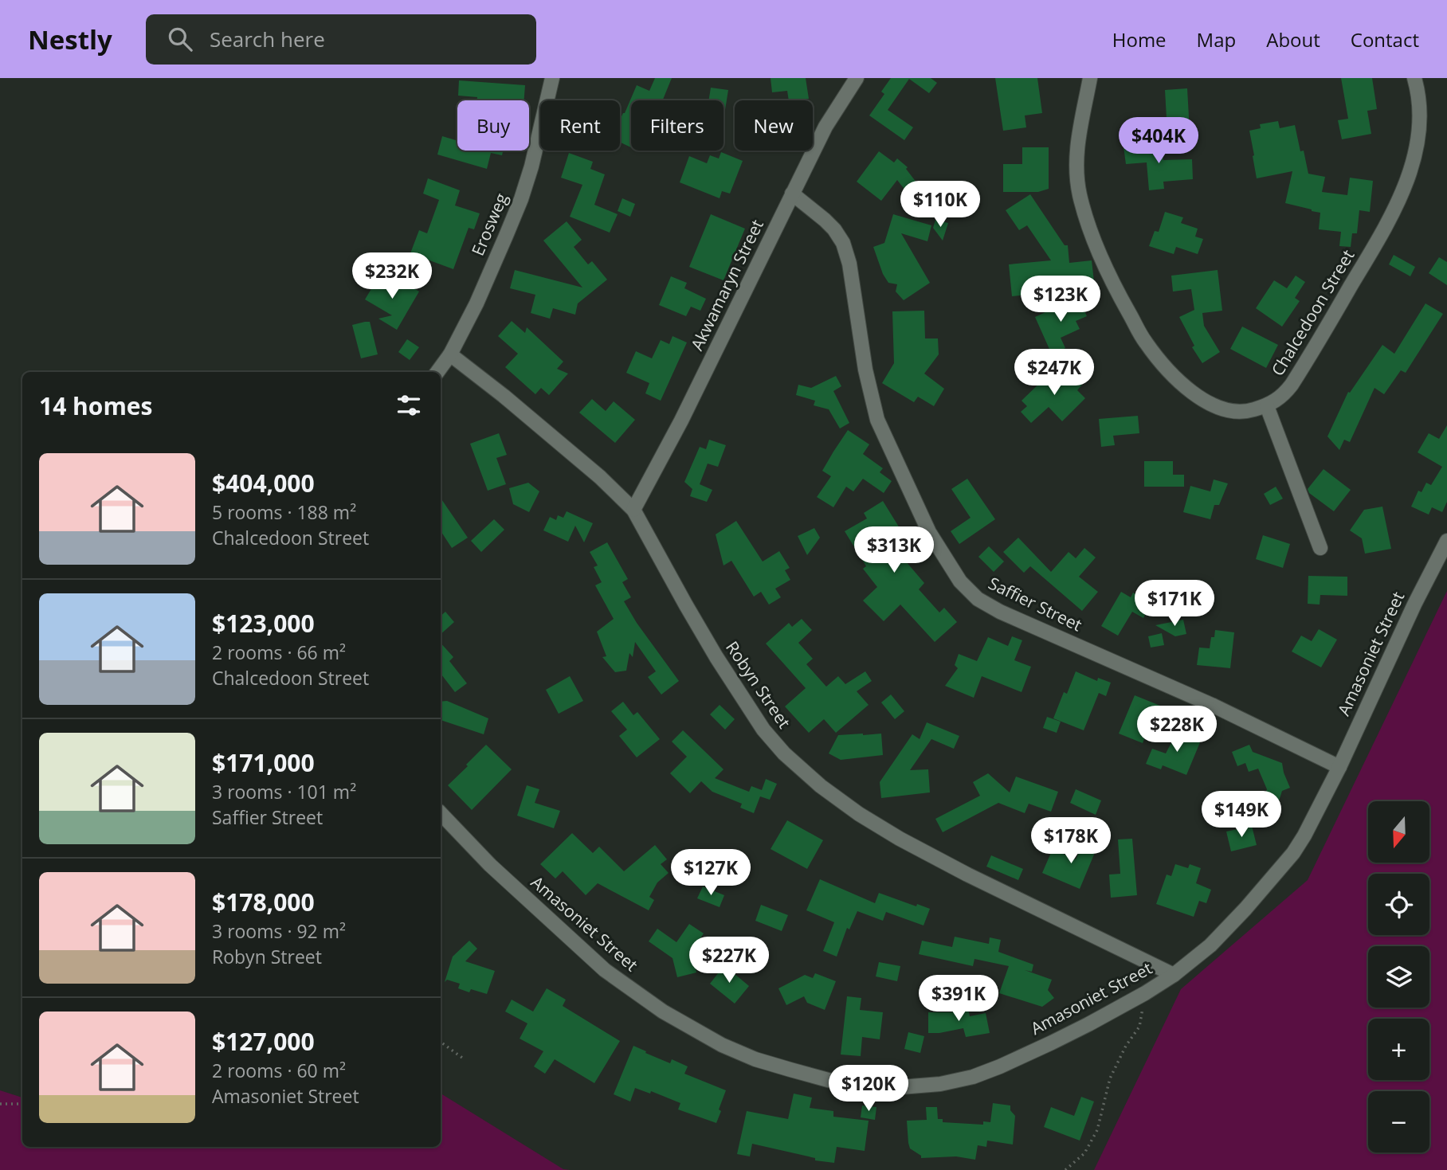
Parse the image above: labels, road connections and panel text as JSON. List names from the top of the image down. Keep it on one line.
{"streets":{"street":["Erosweg","Akwamaryn Street","Chalcedoon Street","Saffier Street","Amasoniet Street","Robyn Street"]},"crossings":[["Erosweg","Robyn Street"],["Akwamaryn Street","Saffier Street"],["Akwamaryn Street","Robyn Street"],["Saffier Street","Amasoniet Street"],["Amasoniet Street","Robyn Street"]],"north":"bottom","page":{"header":"Nestly","search":"Search here","nav":["Home","Map","About","Contact"],"chip":["Buy","Rent","Filters","New"],"price":["$404K","$110K","$232K","$123K","$247K","$313K","$171K","$228K","$149K","$178K","$127K","$227K","$391K","$120K"],"heading":"14 homes","list":[{"name":"$404,000","note":"5 rooms · 188 m² · Chalcedoon Street"},{"name":"$123,000","note":"2 rooms · 66 m² · Chalcedoon Street"},{"name":"$171,000","note":"3 rooms · 101 m² · Saffier Street"},{"name":"$178,000","note":"3 rooms · 92 m² · Robyn Street"},{"name":"$127,000","note":"2 rooms · 60 m² · Amasoniet Street"}],"map_buttons":["+","−"]}}
